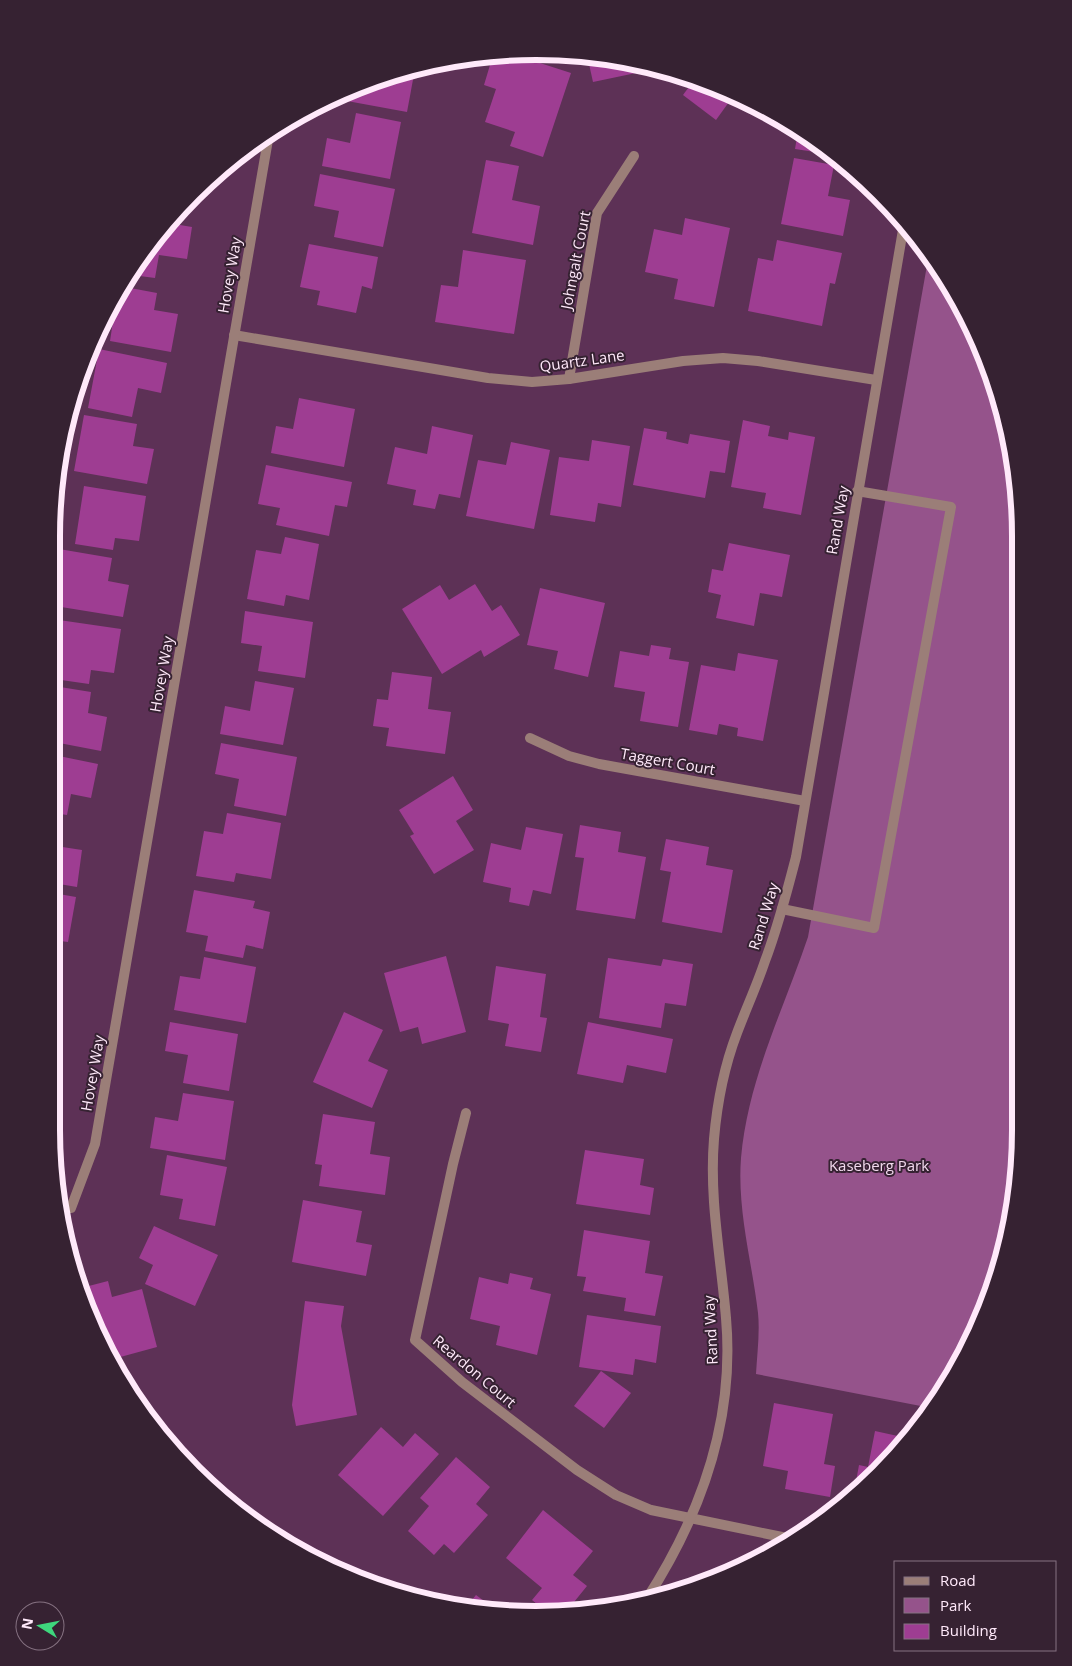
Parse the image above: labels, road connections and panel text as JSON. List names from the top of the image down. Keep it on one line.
{"streets":{"street":["Johngalt Court","Hovey Way","Quartz Lane","Rand Way","Taggert Court","Reardon Court"]},"crossings":[["Johngalt Court","Quartz Lane"],["Hovey Way","Quartz Lane"],["Quartz Lane","Rand Way"],["Rand Way","Taggert Court"],["Rand Way","Reardon Court"]],"parks":["Kaseberg Park"],"legend":["Road","Park","Building"],"north":"left"}
